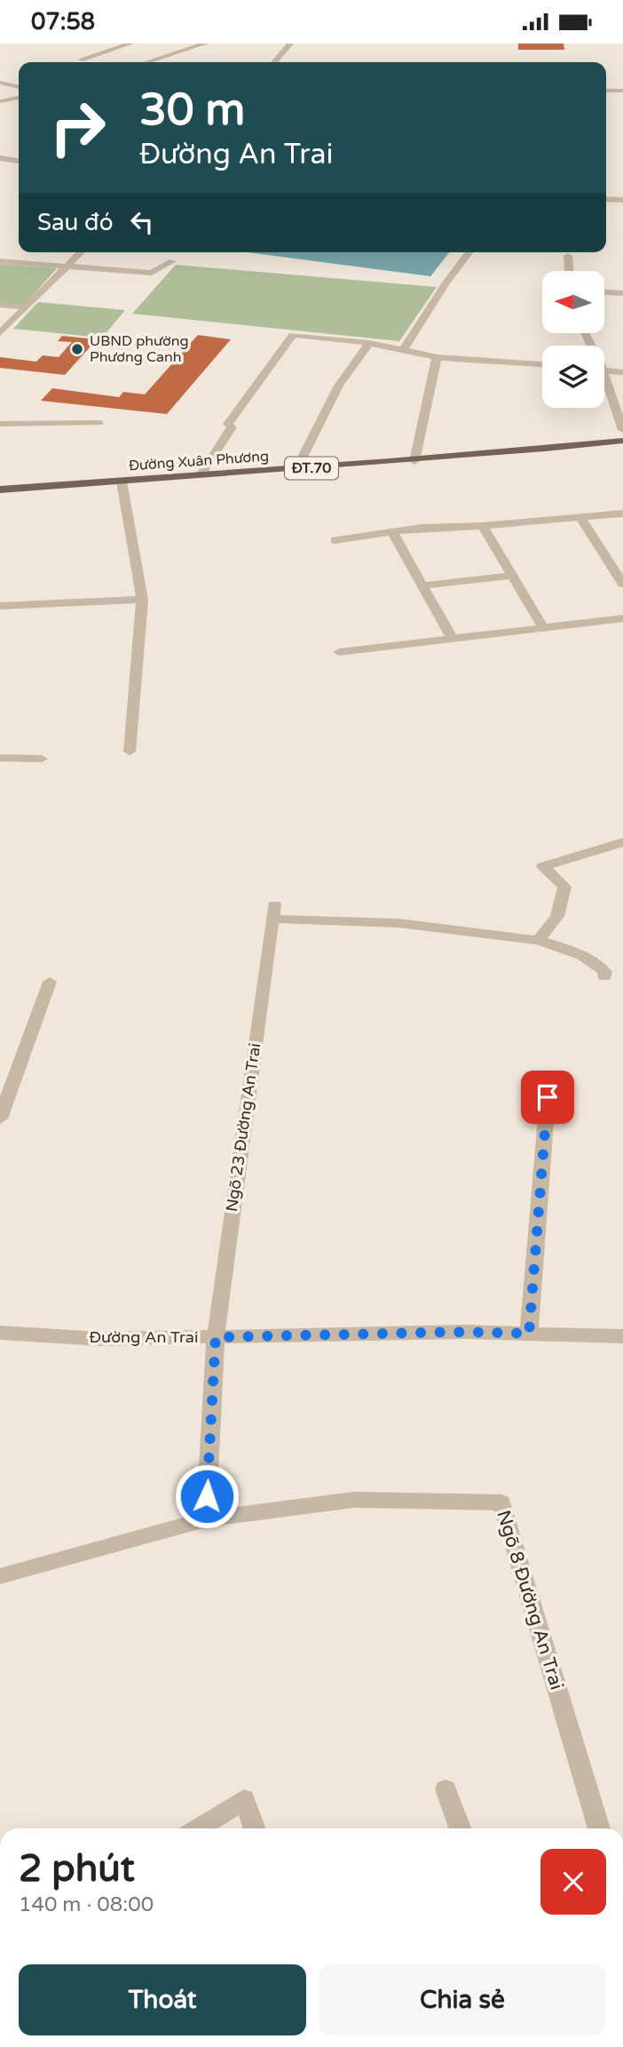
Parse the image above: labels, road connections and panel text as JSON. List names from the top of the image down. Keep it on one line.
{"streets":{"main road":["Đường Xuân Phương","ĐT.70"],"street":["Ngõ 23 Đường An Trai","Đường An Trai","Ngõ 8 Đường An Trai"]},"crossings":[["Ngõ 23 Đường An Trai","Đường An Trai"]],"places":["UBND phường Phương Canh"],"north":"left","page":{"status":"07:58","turn":["30 m","Đường An Trai"],"then":"Sau đó","heading":["2 phút","140 m · 08:00"],"buttons":["Thoát","Chia sẻ"]}}
